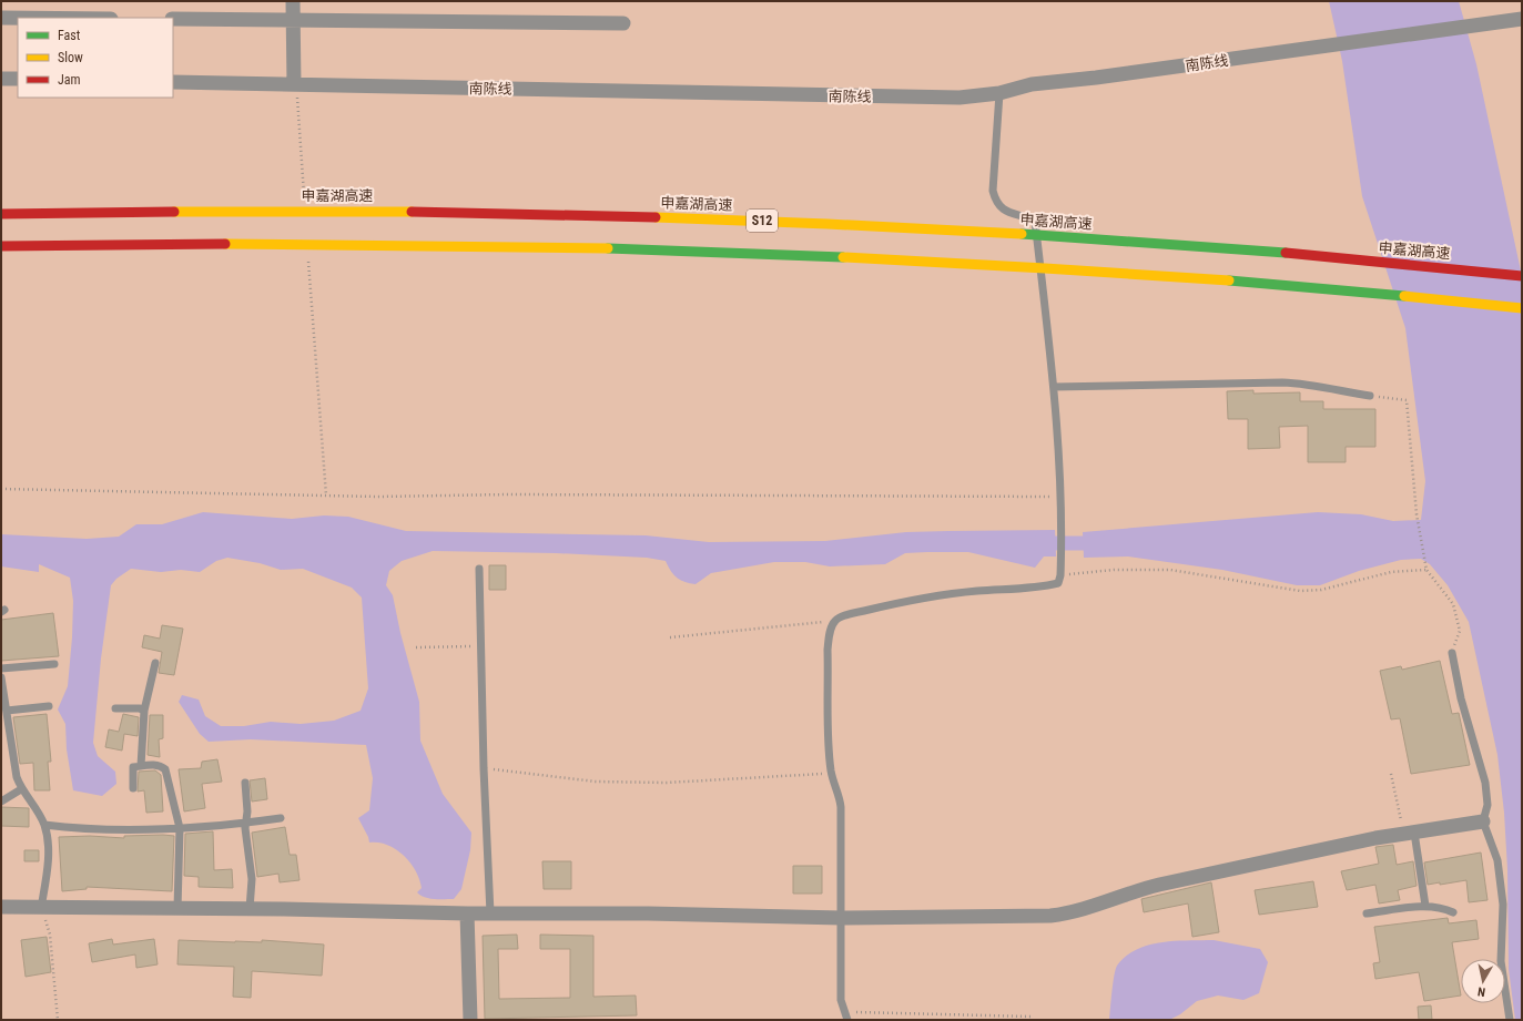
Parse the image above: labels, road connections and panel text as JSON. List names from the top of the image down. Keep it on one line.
{"streets":{"highway":["申嘉湖高速","S12"],"street":["南陈线"]},"legend":["Fast","Slow","Jam"],"north":"bottom"}
